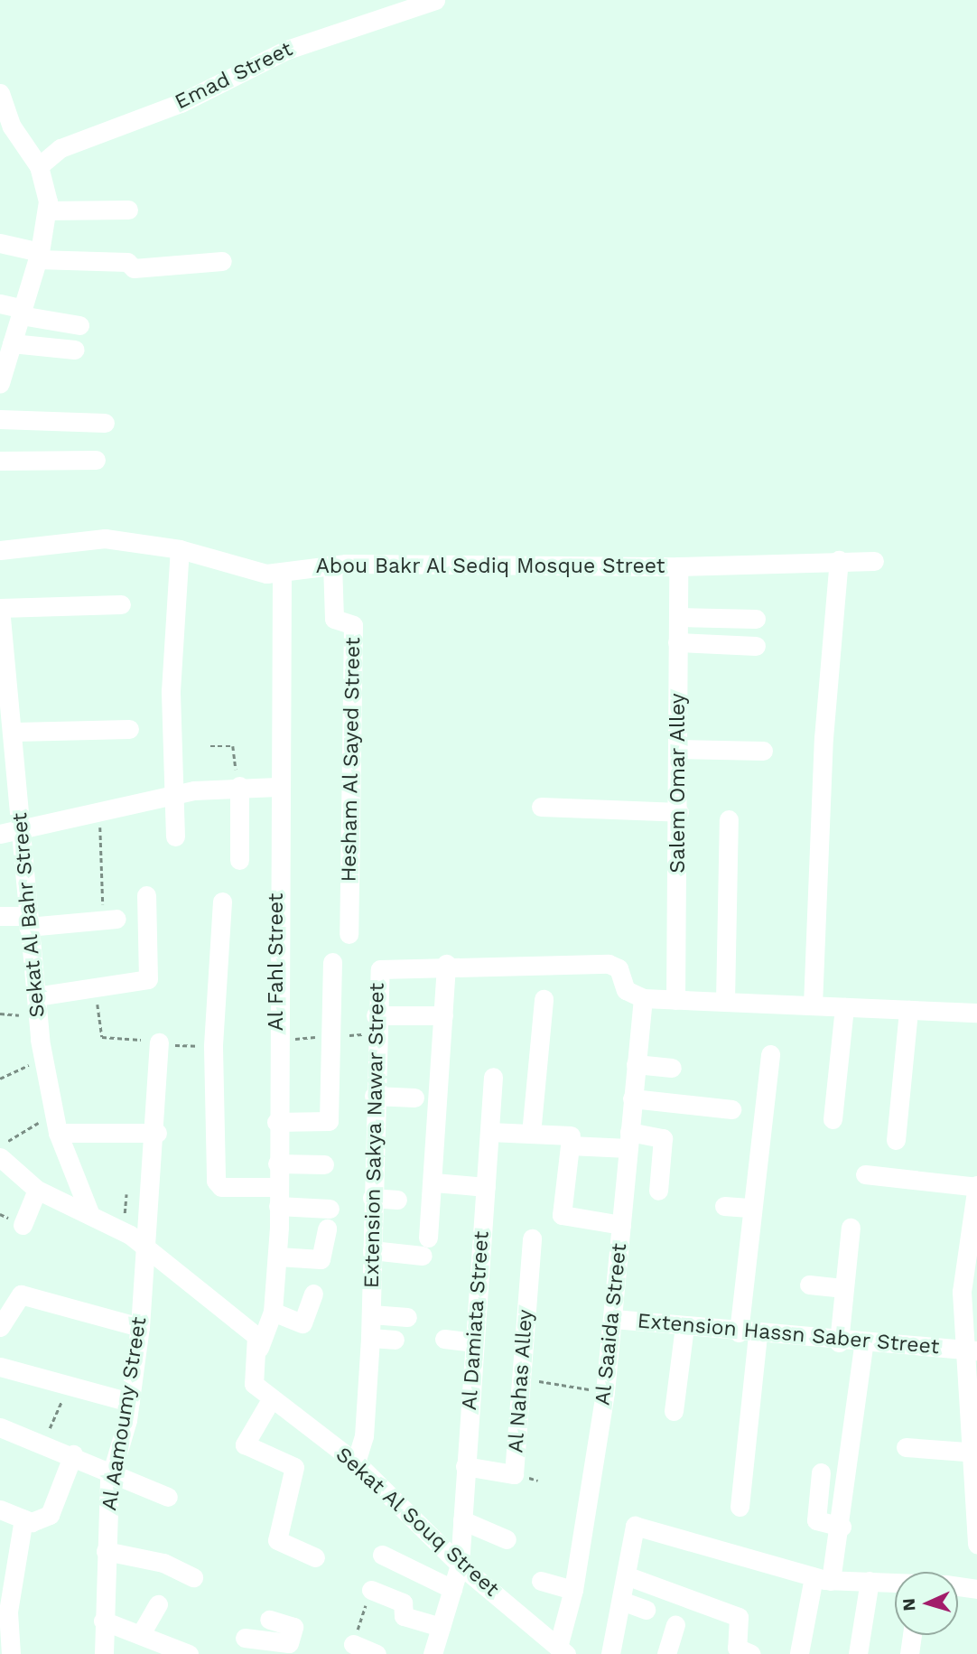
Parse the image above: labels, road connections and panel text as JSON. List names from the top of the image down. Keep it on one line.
{"streets":{"street":["Emad Street","Abou Bakr Al Sediq Mosque Street","Hesham Al Sayed Street","Salem Omar Alley","Sekat Al Bahr Street","Al Fahl Street","Extension Sakya Nawar Street","Al Damiata Street","Al Saaida Street","Extension Hassn Saber Street","Al Nahas Alley","Al Aamoumy Street","Sekat Al Souq Street"]},"crossings":[["Abou Bakr Al Sediq Mosque Street","Hesham Al Sayed Street"],["Abou Bakr Al Sediq Mosque Street","Salem Omar Alley"],["Abou Bakr Al Sediq Mosque Street","Al Fahl Street"],["Al Fahl Street","Sekat Al Souq Street"],["Extension Sakya Nawar Street","Al Saaida Street"],["Extension Sakya Nawar Street","Sekat Al Souq Street"],["Al Damiata Street","Al Nahas Alley"],["Al Damiata Street","Sekat Al Souq Street"],["Al Saaida Street","Extension Hassn Saber Street"],["Al Saaida Street","Sekat Al Souq Street"]],"north":"left"}
